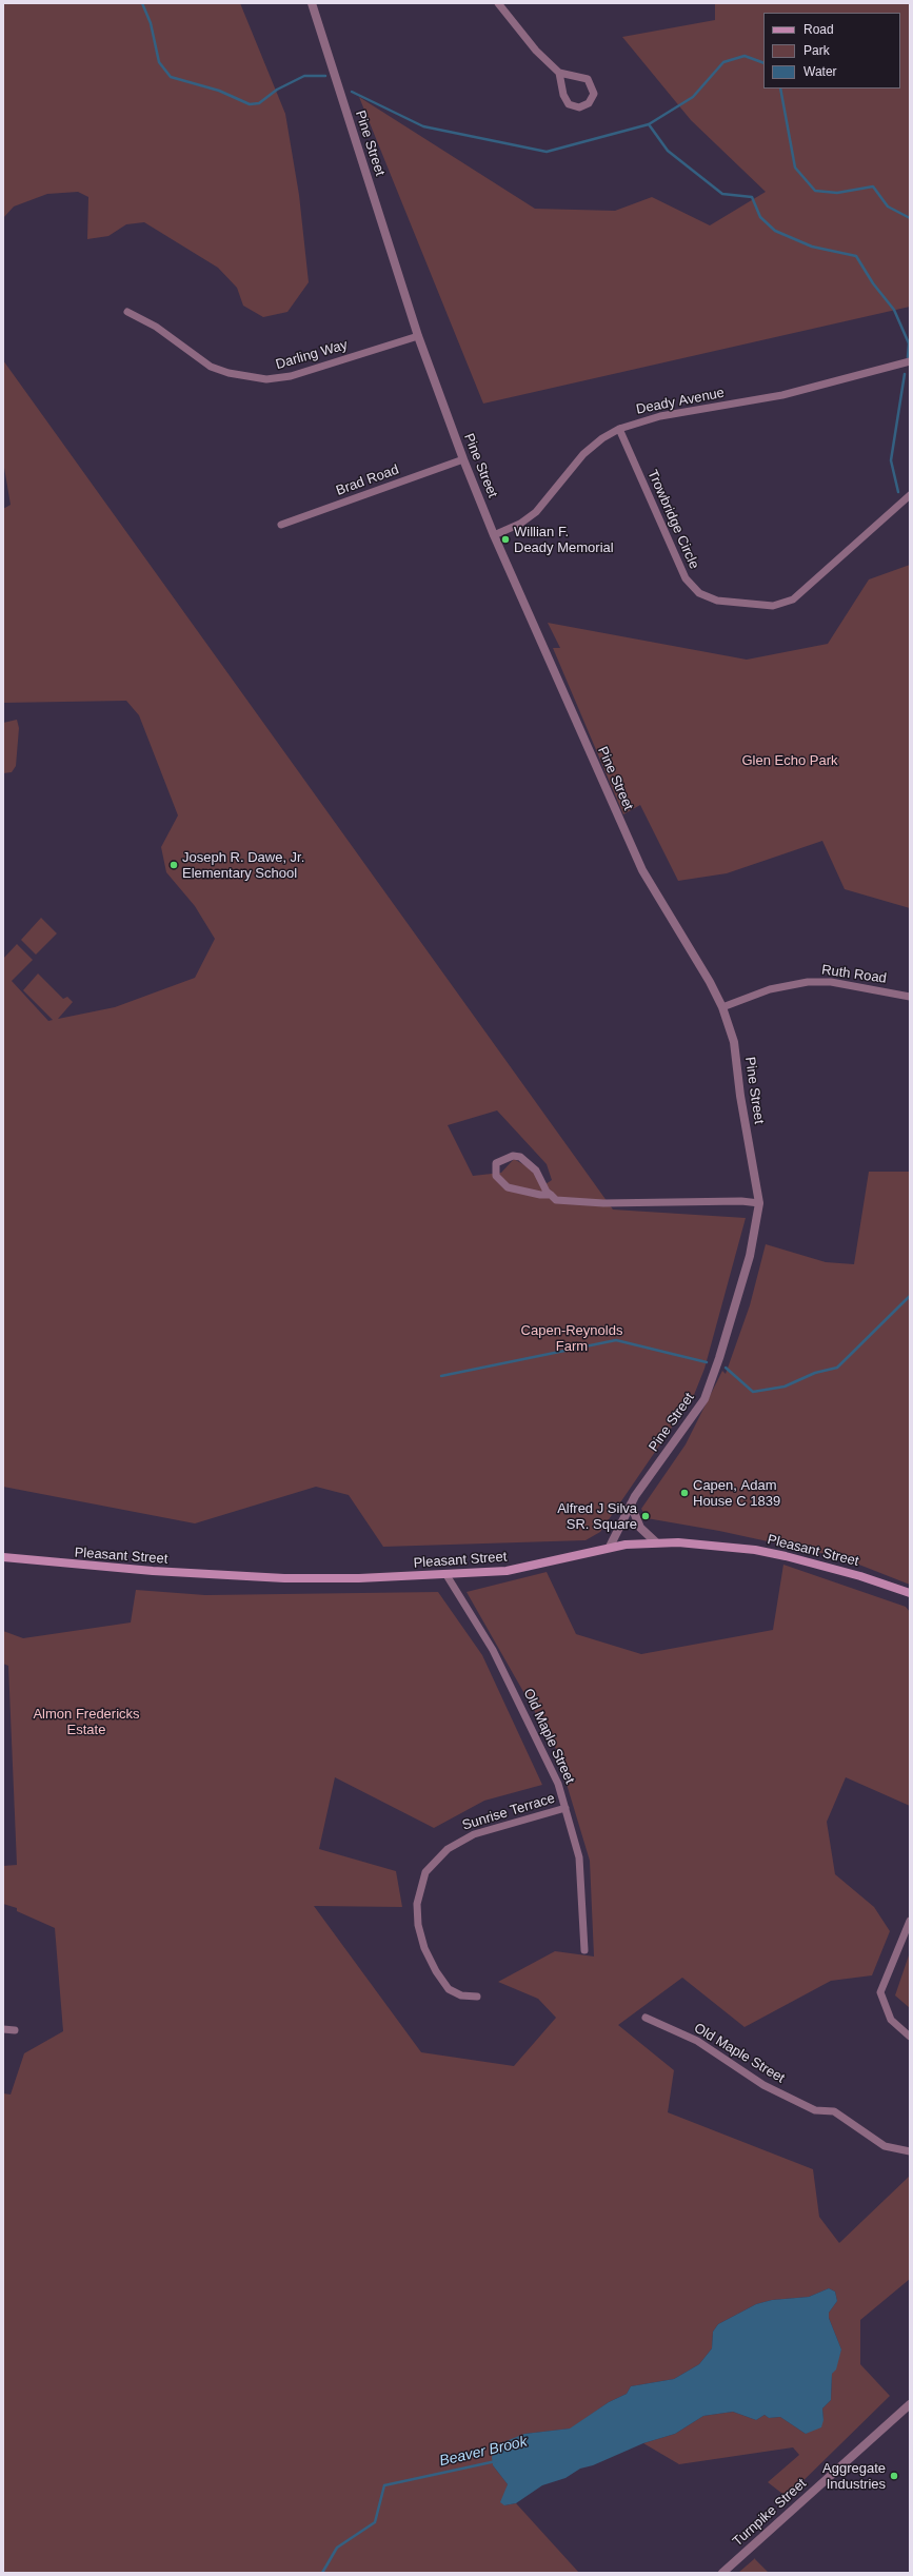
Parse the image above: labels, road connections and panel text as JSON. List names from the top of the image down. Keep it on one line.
{"streets":{"main road":["Pleasant Street"],"street":["Pine Street","Darling Way","Deady Avenue","Brad Road","Trowbridge Circle","Ruth Road","Old Maple Street","Sunrise Terrace","Turnpike Street"]},"crossings":[["Pine Street","Darling Way"],["Pine Street","Deady Avenue"],["Pine Street","Brad Road"],["Pine Street","Ruth Road"],["Pine Street","Pleasant Street"],["Deady Avenue","Trowbridge Circle"],["Pleasant Street","Old Maple Street"],["Old Maple Street","Sunrise Terrace"]],"water":["Beaver Brook"],"parks":["Glen Echo Park","Capen-Reynolds Farm","Almon Fredericks Estate"],"places":["Willian F. Deady Memorial","Joseph R. Dawe, Jr. Elementary School","Capen, Adam House C 1839","Alfred J Silva SR. Square","Aggregate Industries"],"legend":["Road","Park","Water"]}
